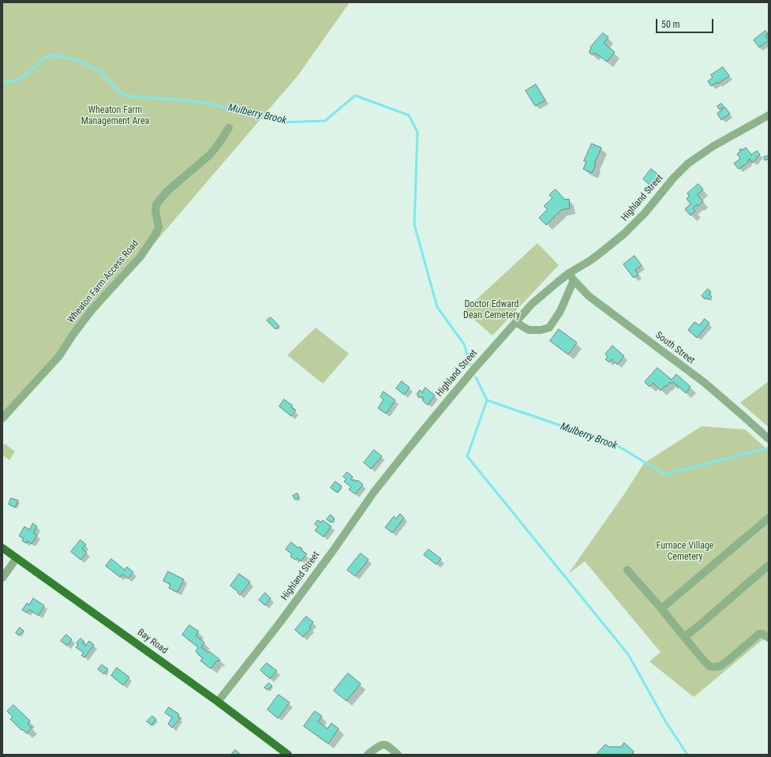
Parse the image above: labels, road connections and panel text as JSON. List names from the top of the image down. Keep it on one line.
{"streets":{"main road":["Bay Road"],"street":["Highland Street","Wheaton Farm Access Road","South Street"]},"crossings":[["Highland Street","South Street"],["Highland Street","Bay Road"]],"water":["Mulberry Brook"],"parks":["Wheaton Farm Management Area","Doctor Edward Dean Cemetery","Furnace Village Cemetery"],"scale_bar":"50 m"}
